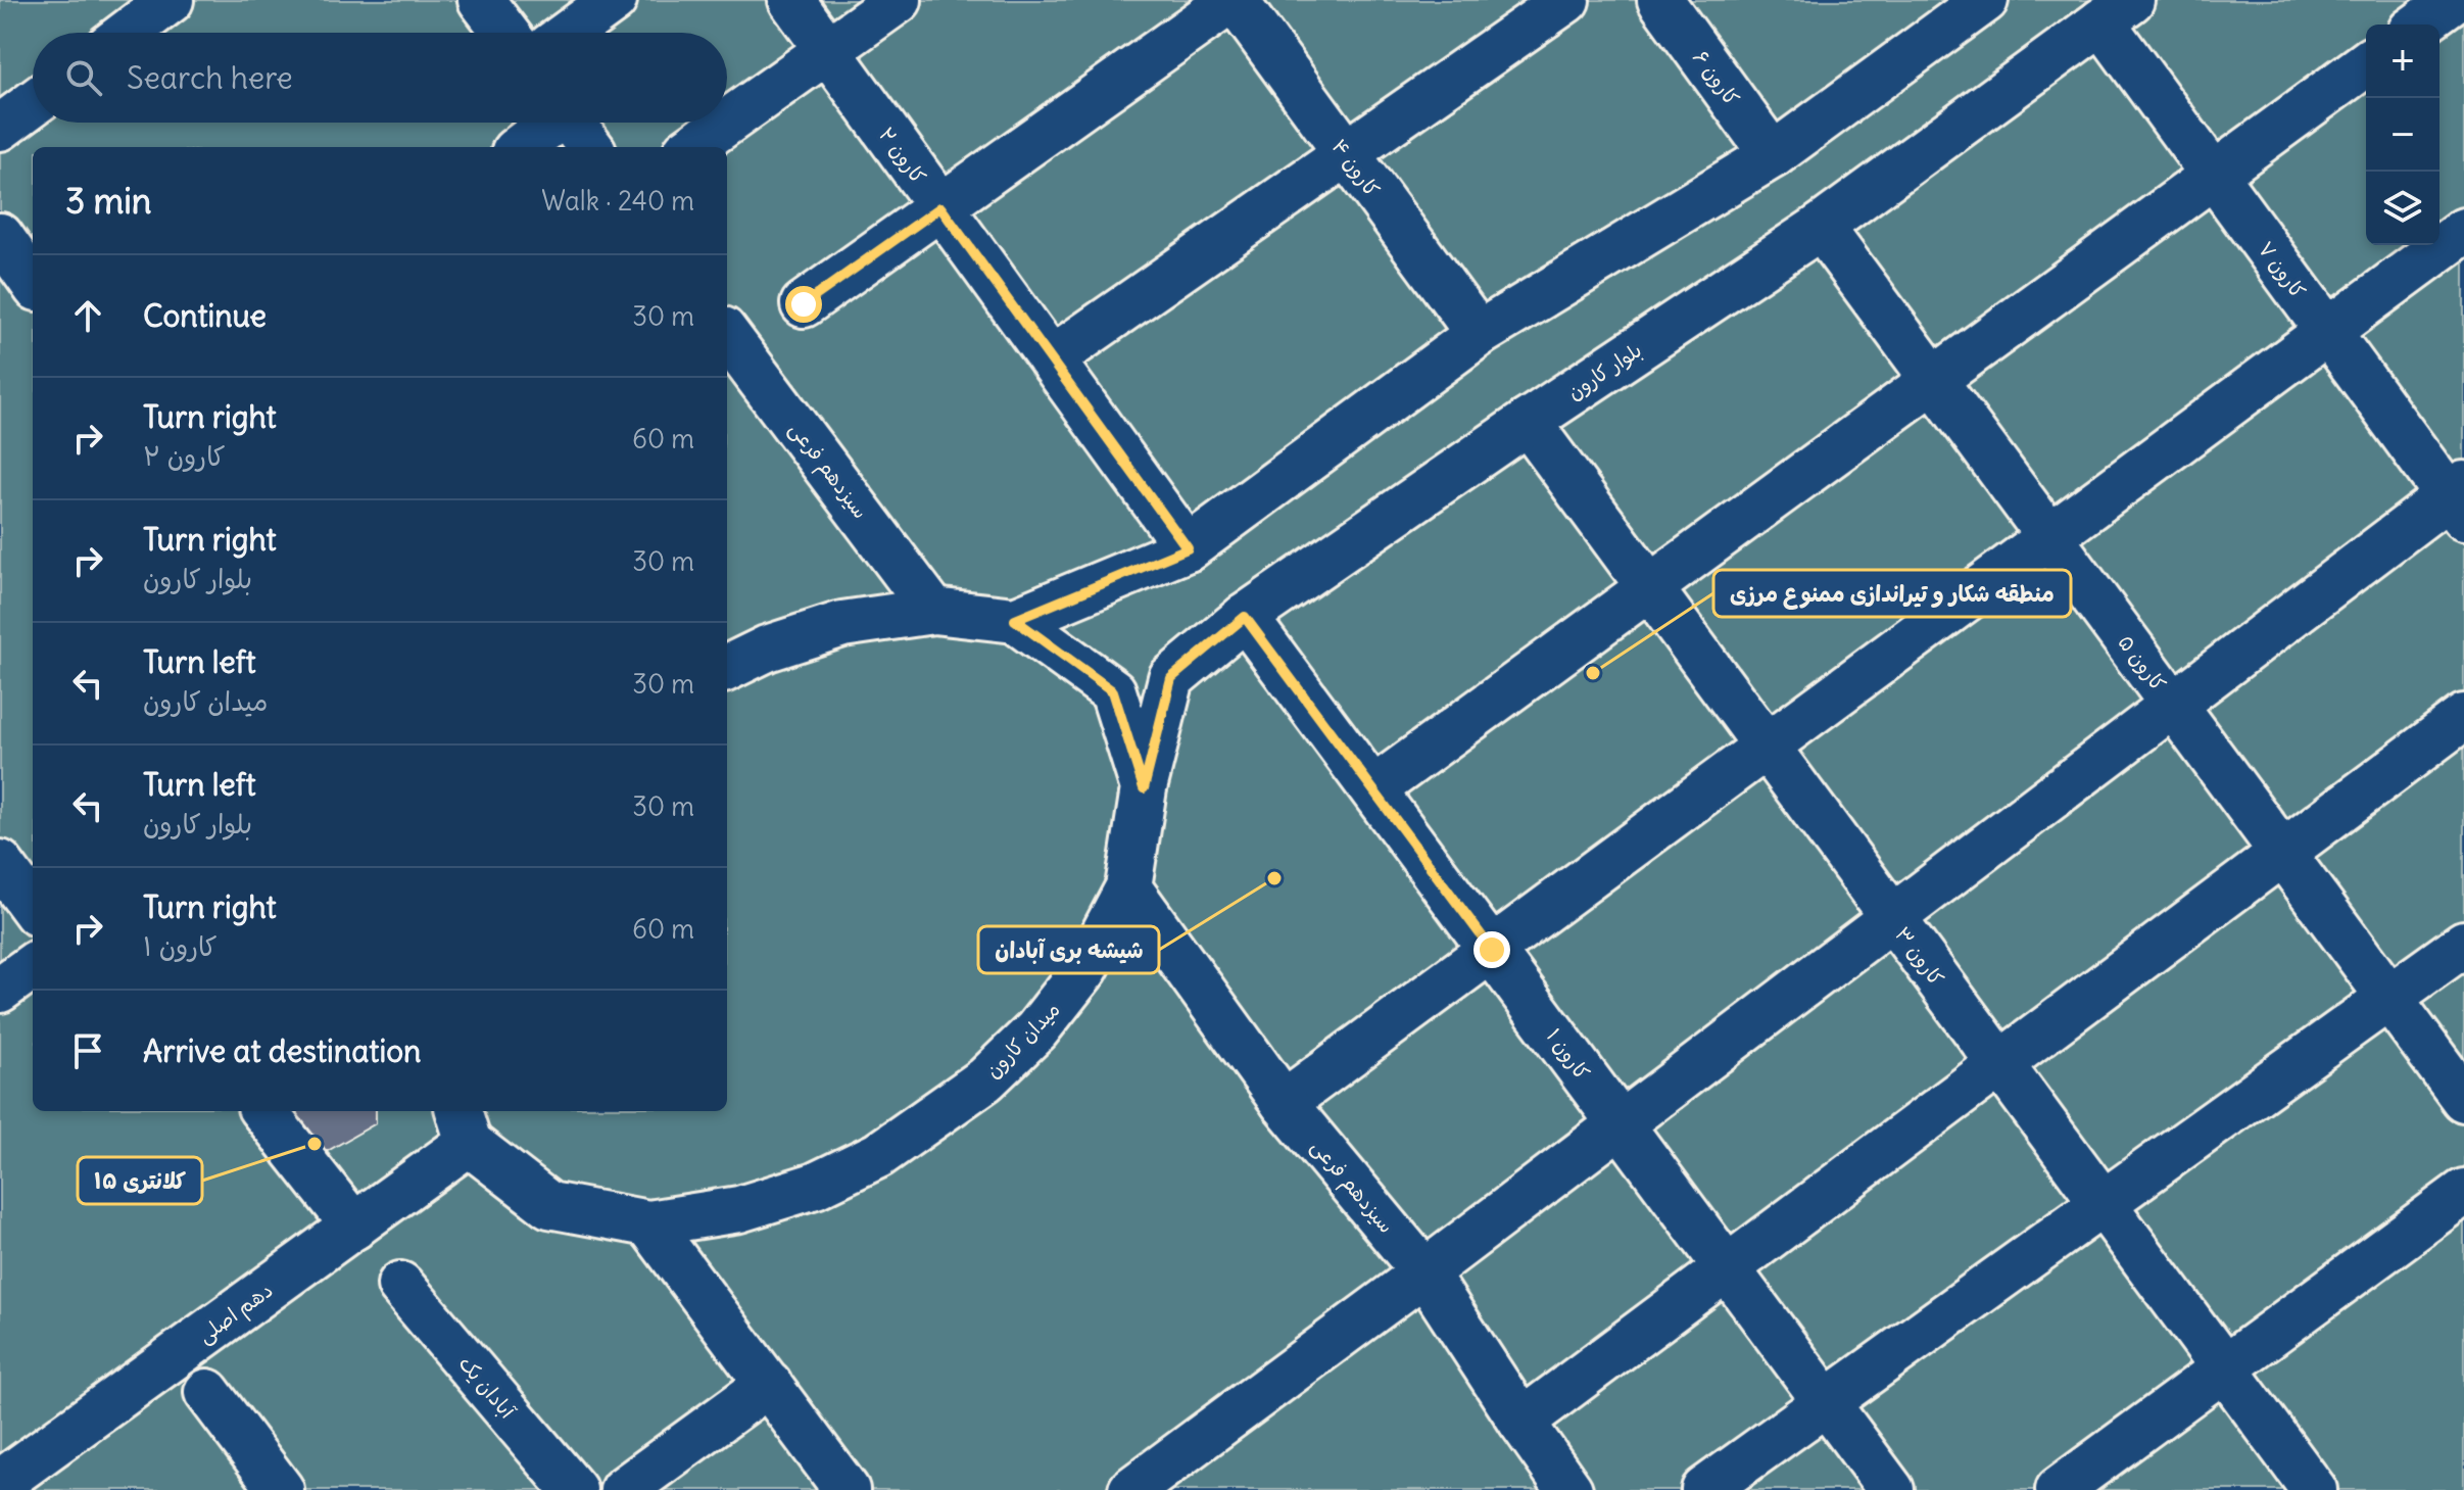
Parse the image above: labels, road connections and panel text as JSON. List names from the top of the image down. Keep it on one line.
{"streets":{"street":["کارون ۶","کارون ۲","کارون ۴","کارون ۷","بلوار کارون","سیزدهم فرعی","کارون ۵","کارون ۳","میدان کارون","کارون ۱","دهم اصلی","آبادان یک"]},"crossings":[["کارون ۷","بلوار کارون"],["بلوار کارون","کارون ۵"],["بلوار کارون","کارون ۳"],["بلوار کارون","میدان کارون"],["بلوار کارون","کارون ۱"],["سیزدهم فرعی","میدان کارون"],["میدان کارون","دهم اصلی"]],"places":["منطقه شکار و تیراندازی ممنوع مرزی","شیشه بری آبادان","کلانتری ۱۵"],"page":{"map_buttons":["+","−"],"search":"Search here","heading":["3 min","Walk · 240 m"],"list":[["Continue","30 m"],["Turn right","کارون ۲","60 m"],["Turn right","بلوار کارون","30 m"],["Turn left","میدان کارون","30 m"],["Turn left","بلوار کارون","30 m"],["Turn right","کارون ۱","60 m"],"Arrive at destination"]}}
